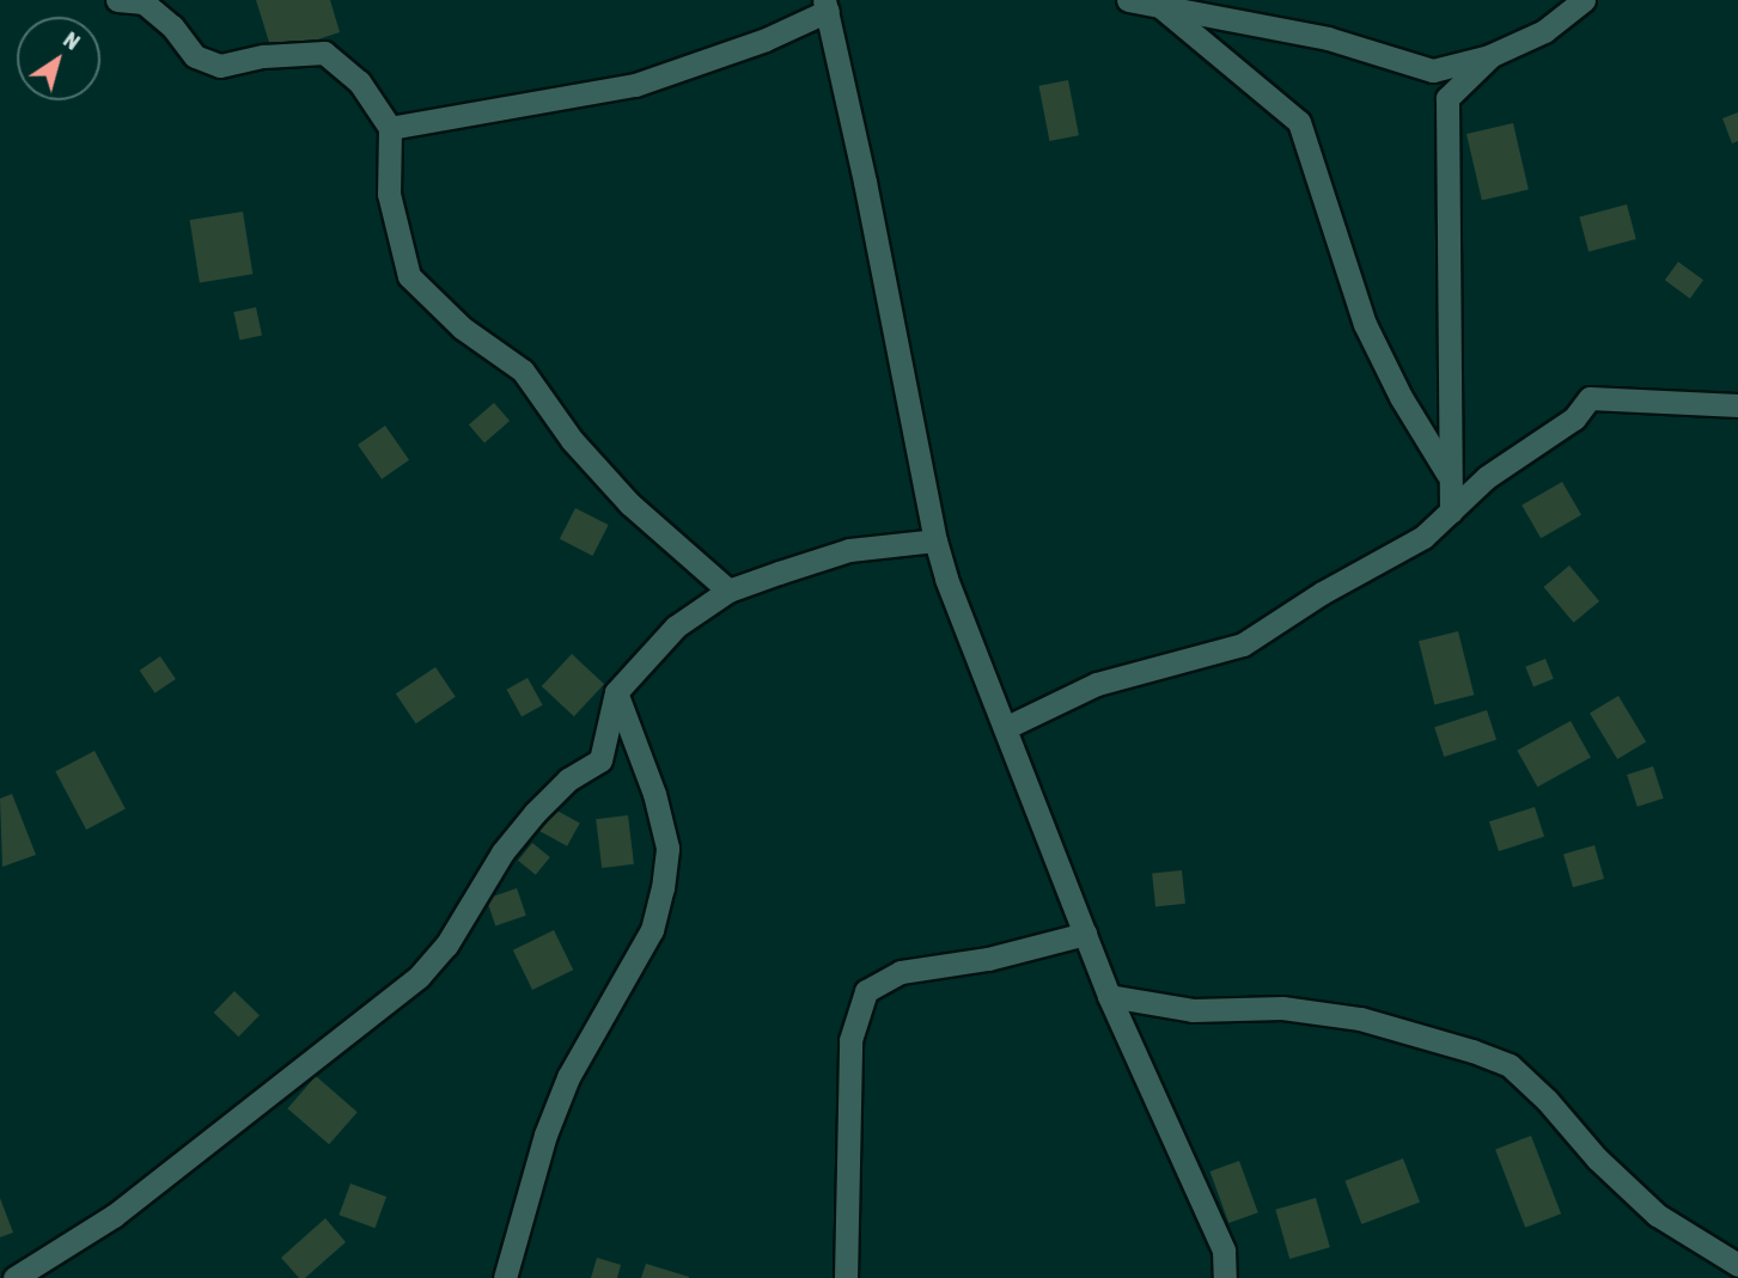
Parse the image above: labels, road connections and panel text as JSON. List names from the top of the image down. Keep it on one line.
{"north":"top right"}
